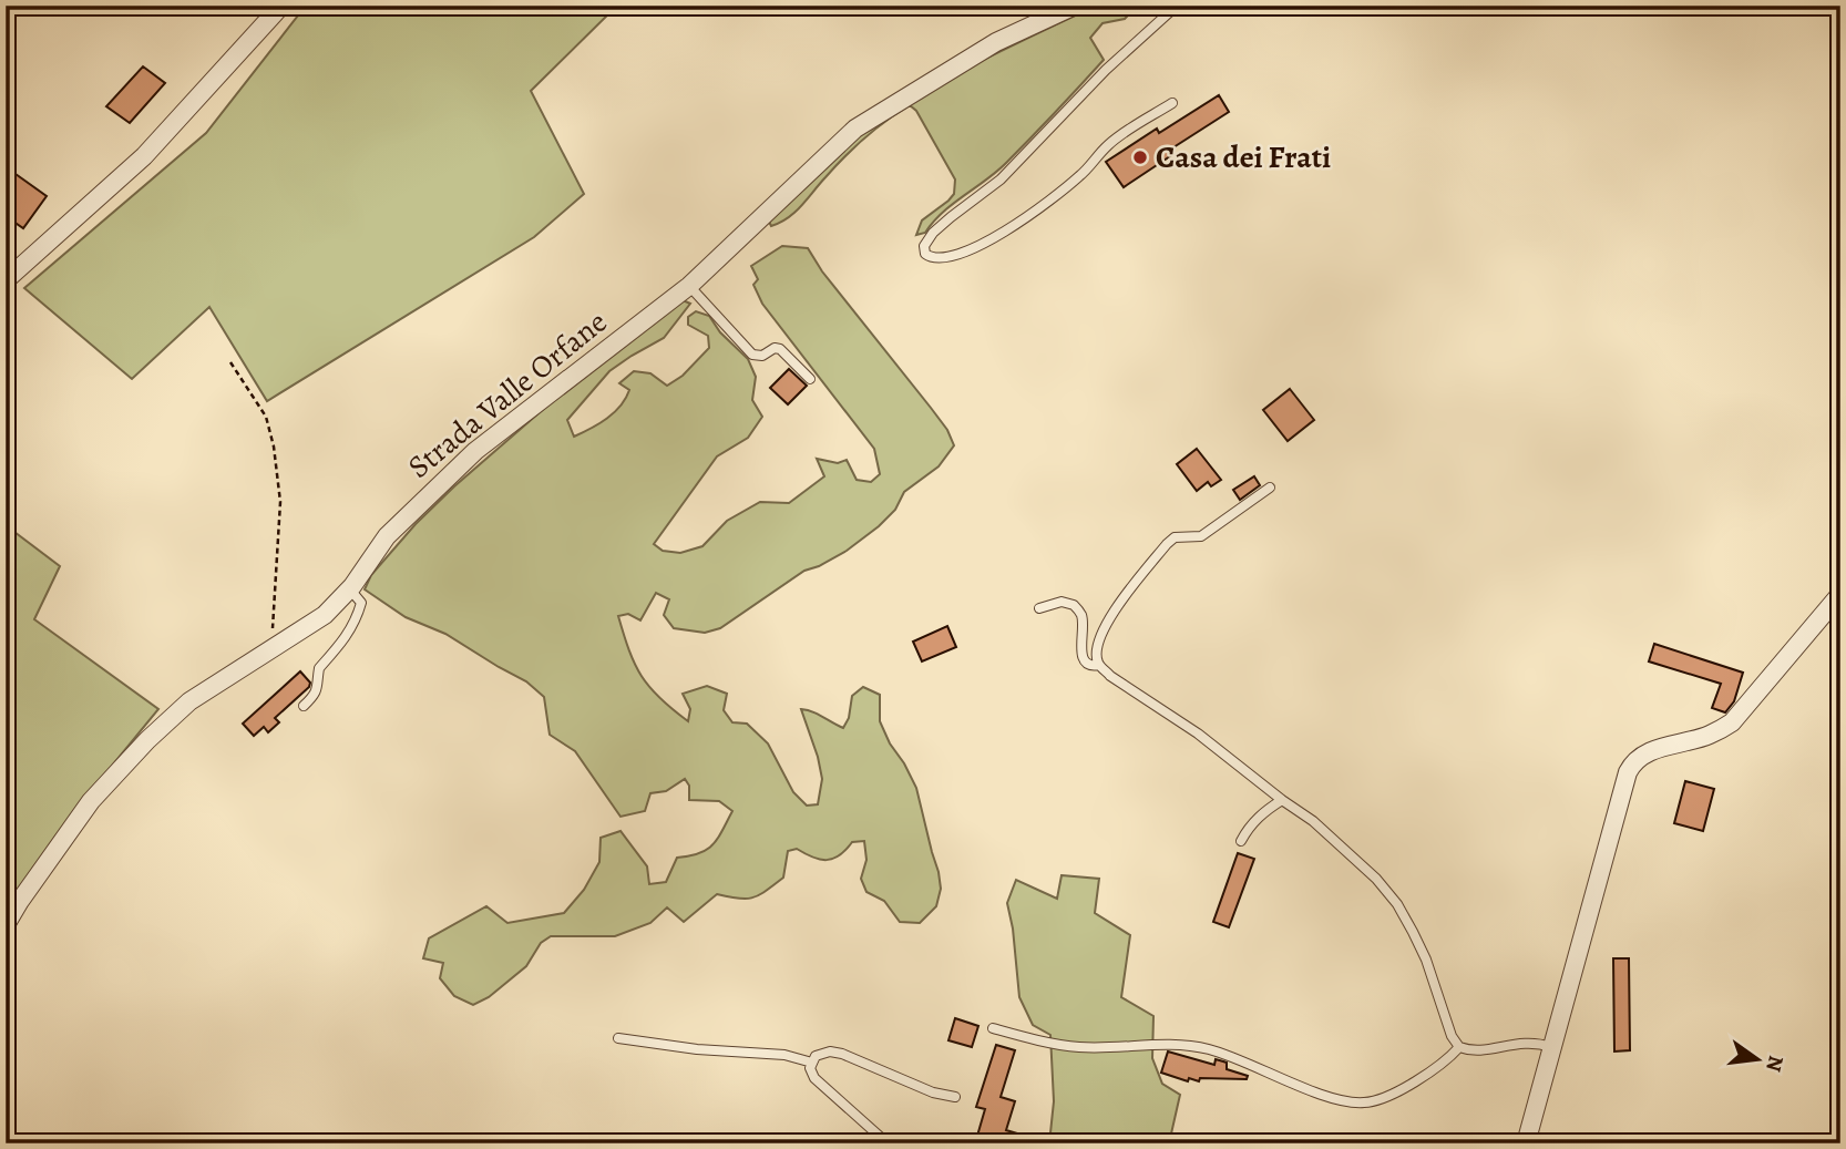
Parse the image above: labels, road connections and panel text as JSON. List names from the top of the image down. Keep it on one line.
{"streets":{"street":["Strada Valle Orfane"]},"places":["Casa dei Frati"],"north":"right"}
